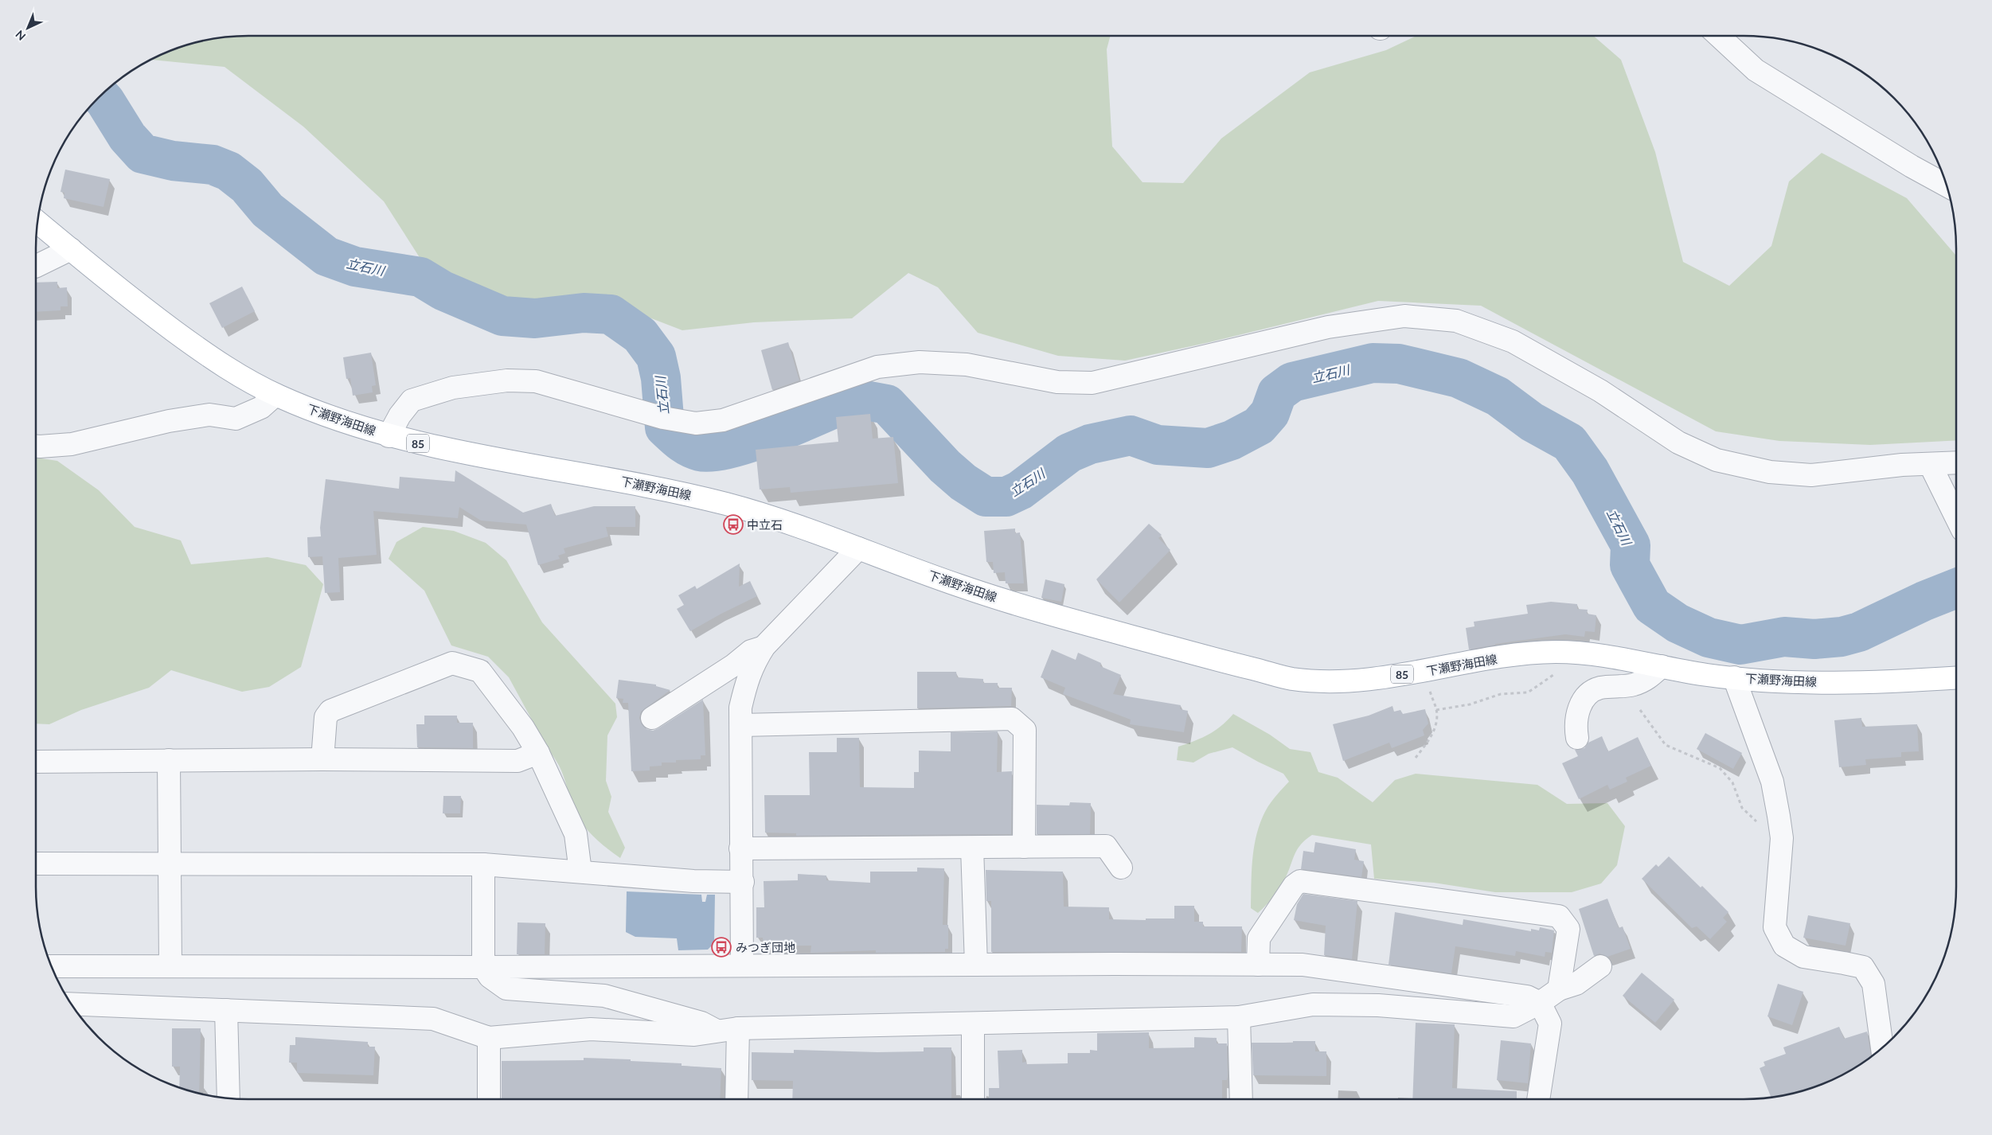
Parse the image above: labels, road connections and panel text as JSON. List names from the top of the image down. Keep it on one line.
{"streets":{"main road":["下瀬野海田線","85"]},"water":["立石川"],"places":{"bus stop":["中立石","みつぎ団地"]},"north":"bottom left"}
